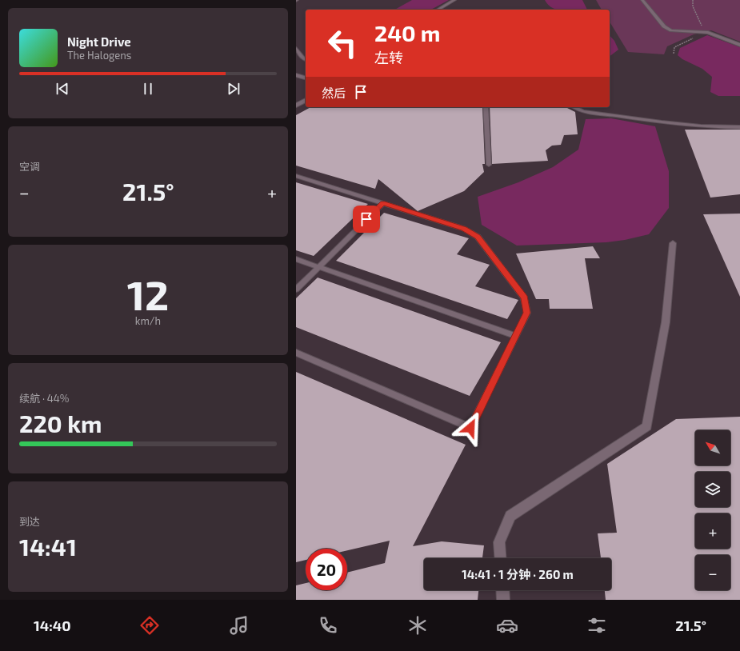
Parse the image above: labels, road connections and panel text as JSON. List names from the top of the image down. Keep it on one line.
{"north":"top left","page":{"turn":["240 m","左转"],"song":["Night Drive","The Halogens"],"then":"然后","tile":["空调",["12","km/h"],["续航 · 44%","220 km"],["到达","14:41"]],"heat":["−","21.5°","+"],"map_buttons":["+","−"],"limit":"20","trip":"14:41 · 1 分钟 · 260 m","tabs":["14:40","21.5°"]}}
